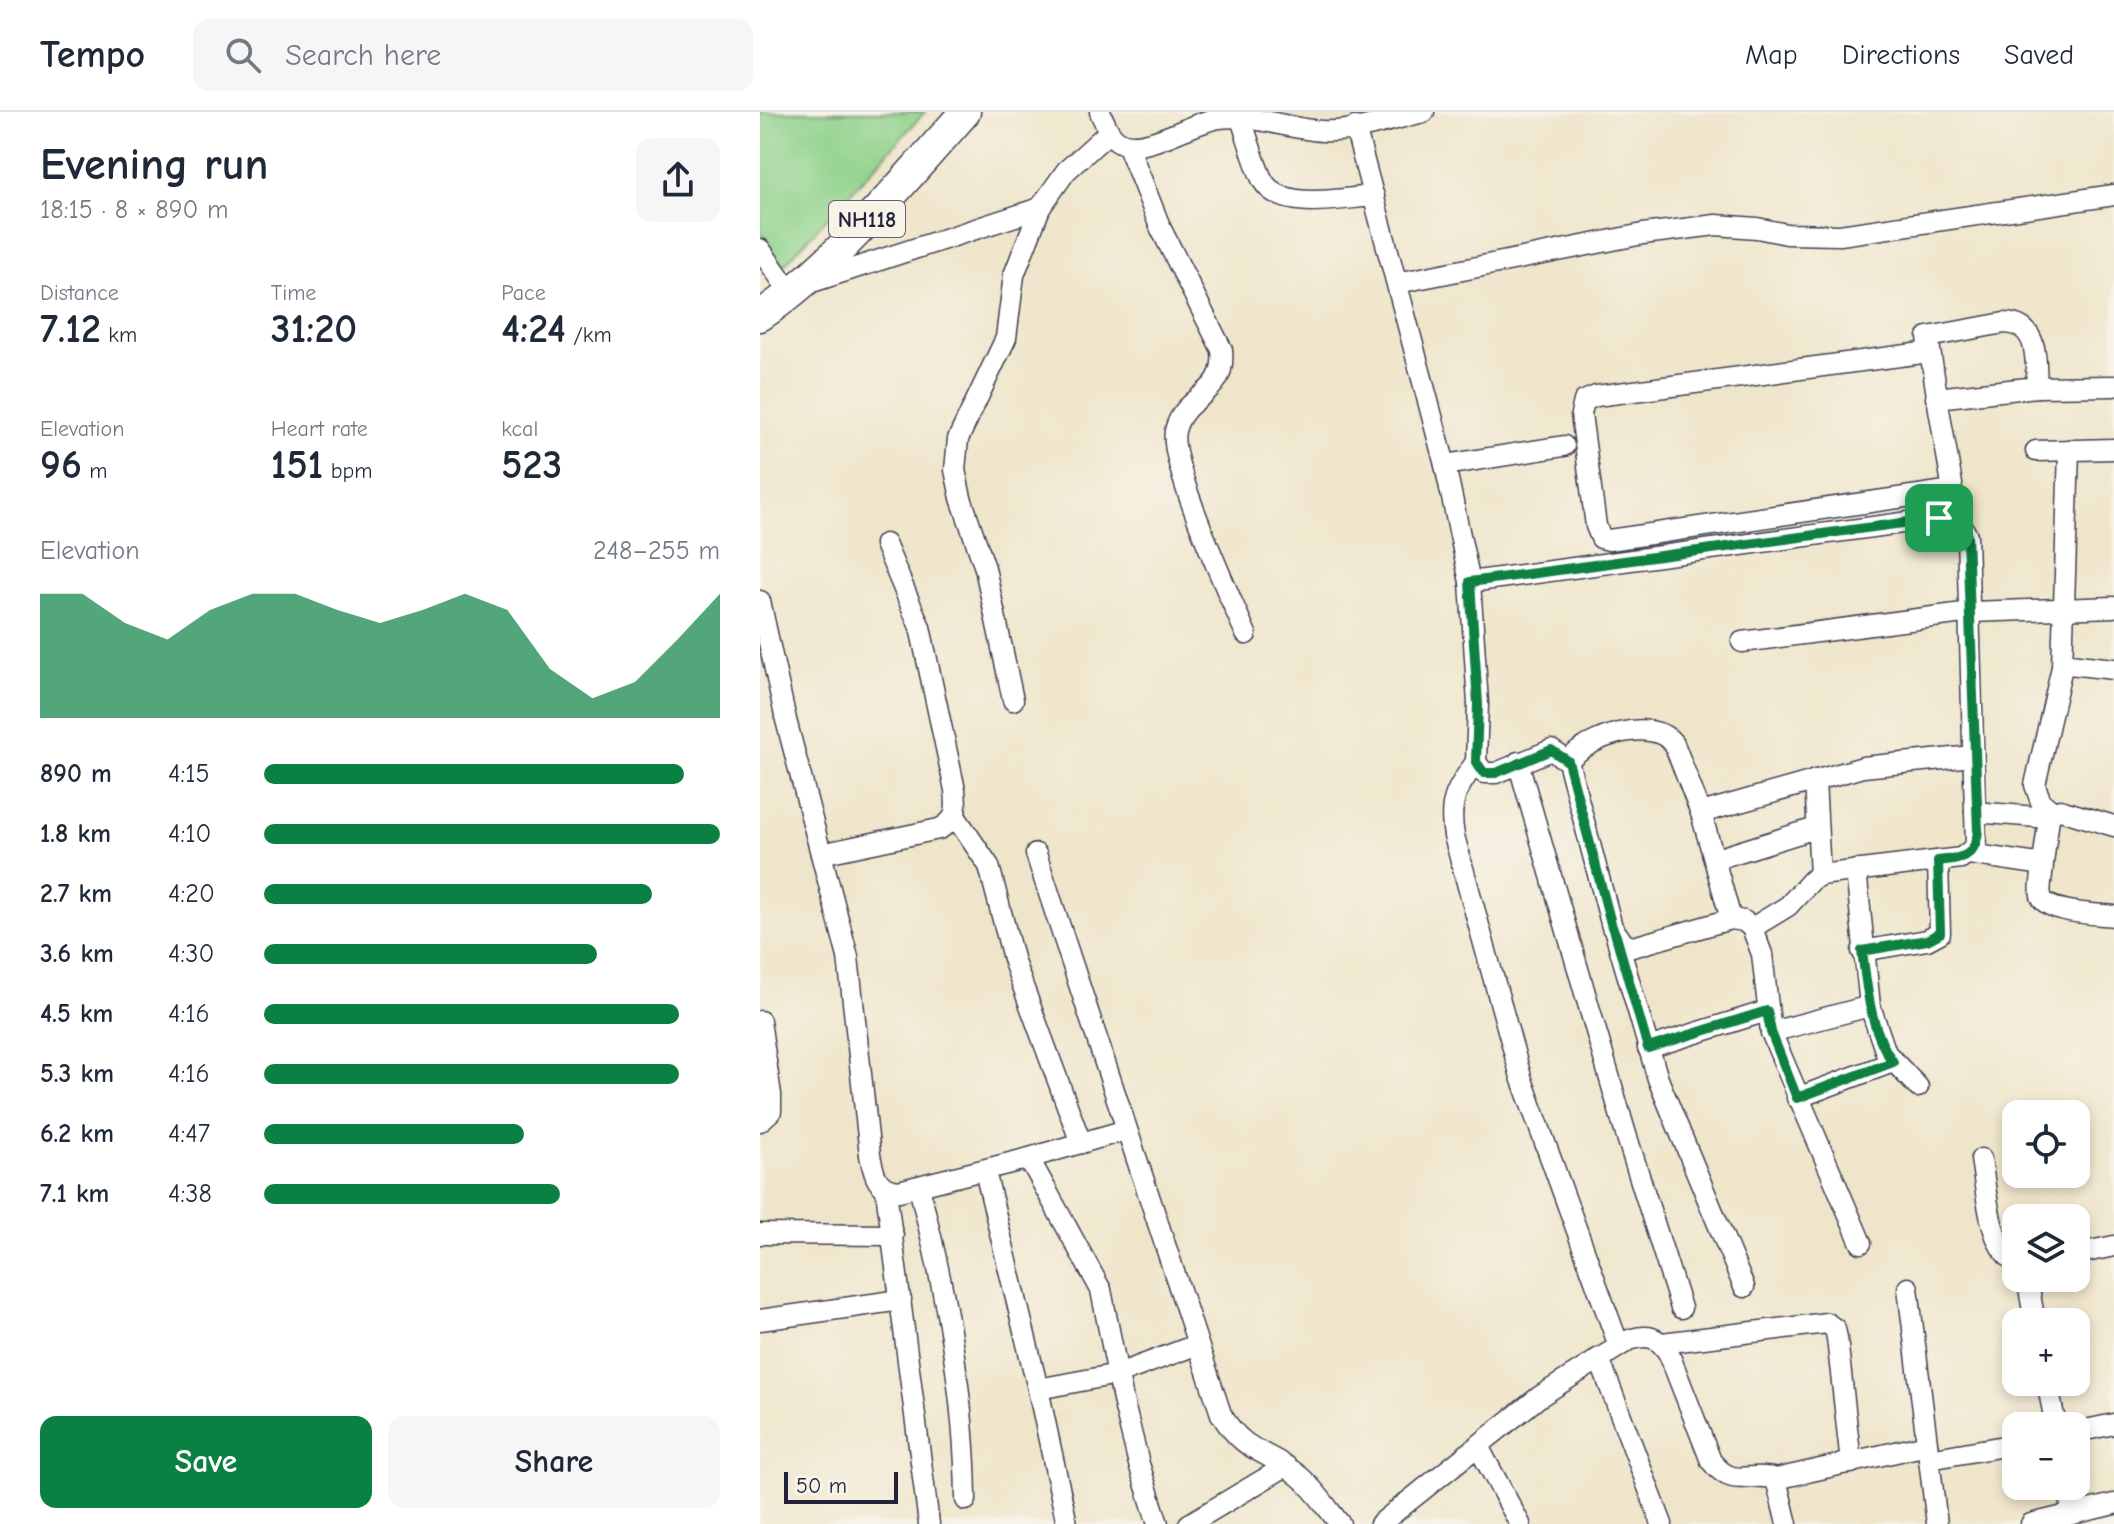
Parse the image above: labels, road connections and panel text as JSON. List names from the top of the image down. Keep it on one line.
{"streets":{"highway":["NH118"]},"scale_bar":"50 m","page":{"header":"Tempo","search":"Search here","nav":["Map","Directions","Saved"],"heading":["Evening run","18:15 · 8 × 890 m"],"stats":[["Distance","7.12 km"],["Time","31:20"],["Pace","4:24 /km"],["Elevation","96 m"],["Heart rate","151 bpm"],["kcal","523"]],"chart":["Elevation","248–255 m"],"list":[{"name":"890 m","note":"4:15"},{"name":"1.8 km","note":"4:10"},{"name":"2.7 km","note":"4:20"},{"name":"3.6 km","note":"4:30"},{"name":"4.5 km","note":"4:16"},{"name":"5.3 km","note":"4:16"},{"name":"6.2 km","note":"4:47"},{"name":"7.1 km","note":"4:38"}],"map_buttons":["+","−"],"buttons":["Save","Share"],"scale":"50 m"}}
